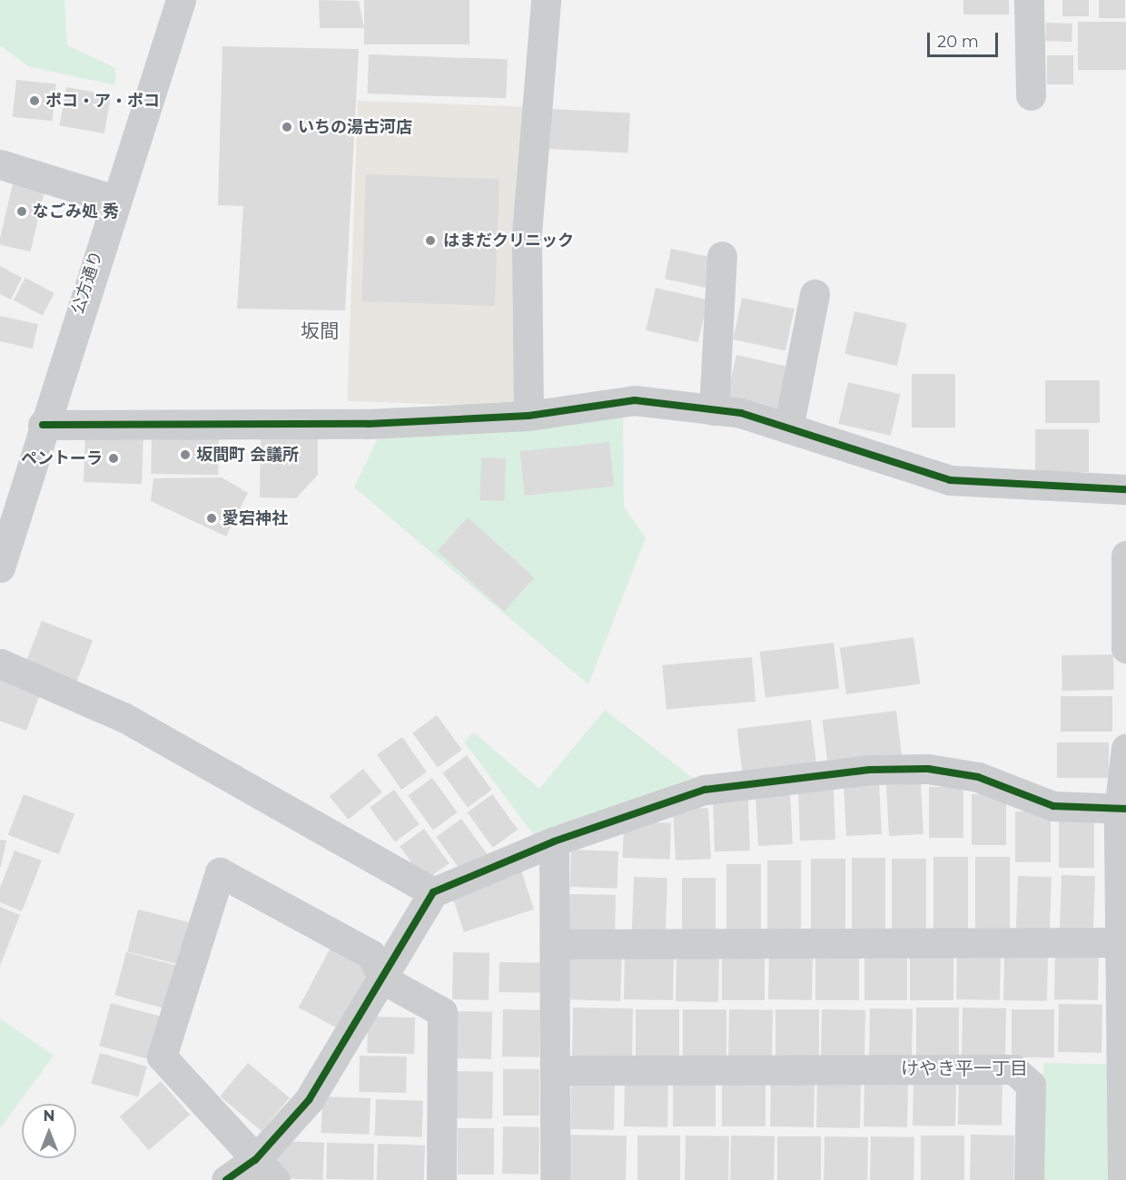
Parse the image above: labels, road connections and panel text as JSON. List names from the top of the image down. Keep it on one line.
{"streets":{"street":["公方通り"]},"districts":["坂間","けやき平一丁目"],"places":["ポコ・ア・ポコ","いちの湯古河店","なごみ処 秀","はまだクリニック","坂間町 会議所","ペントーラ","愛宕神社"],"scale_bar":"20 m","north":"top"}
